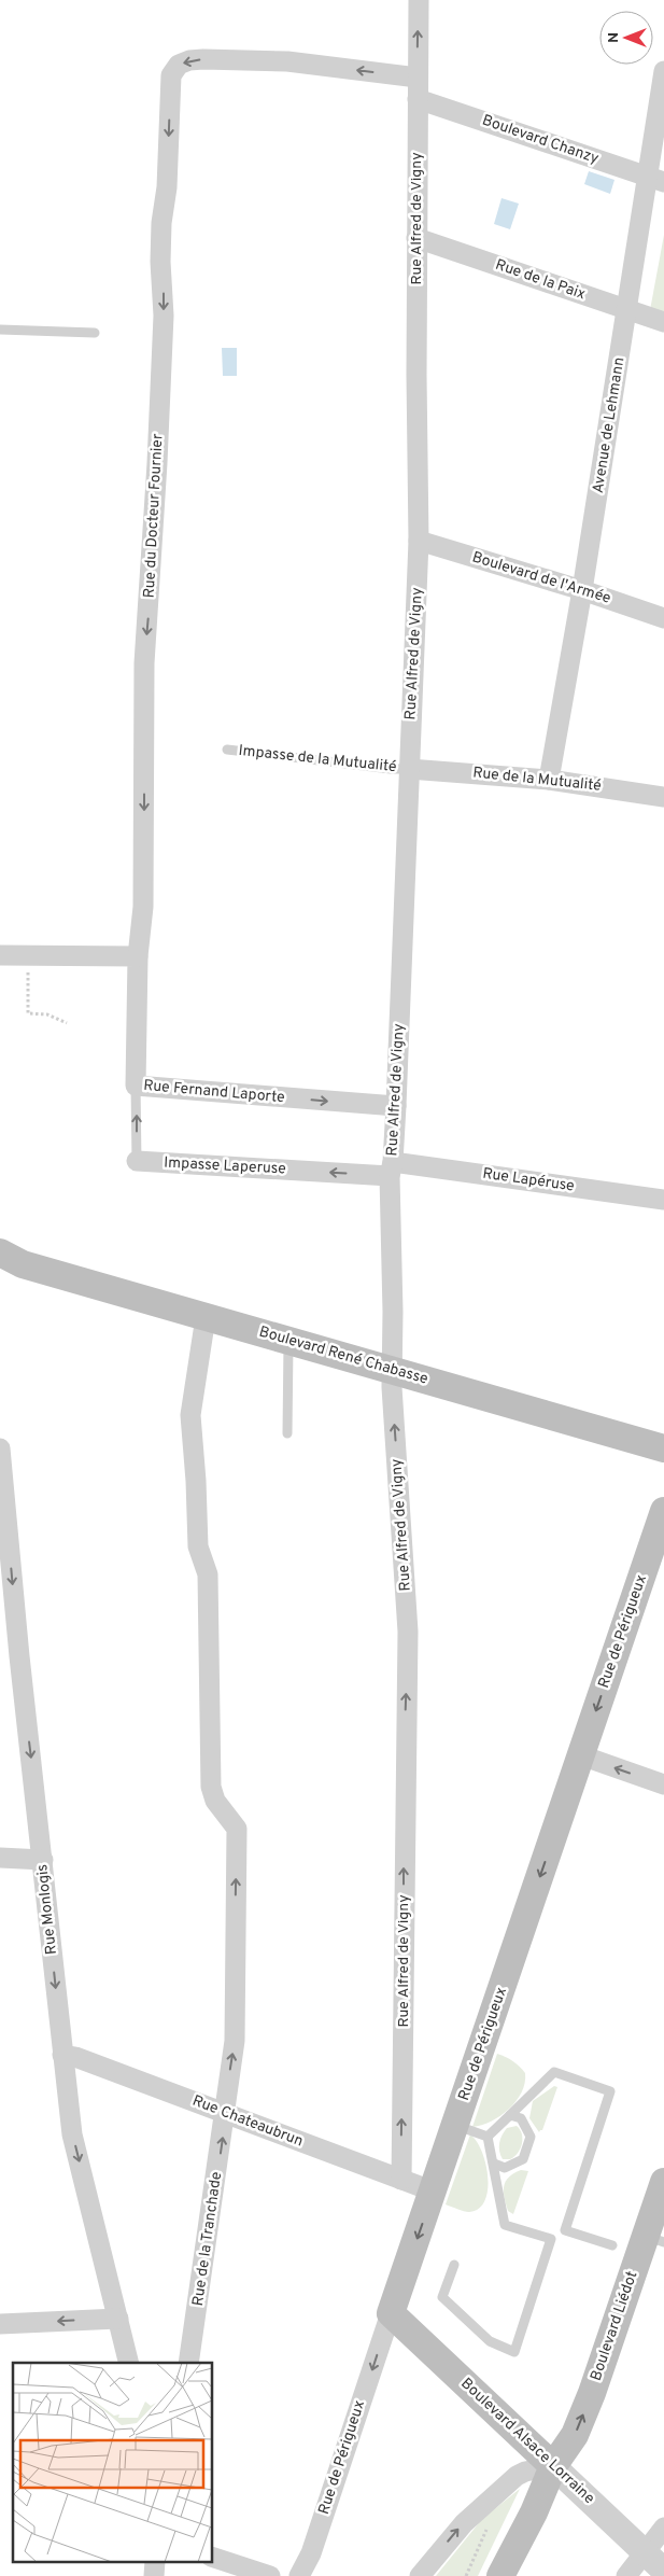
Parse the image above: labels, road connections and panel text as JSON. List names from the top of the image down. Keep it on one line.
{"streets":{"main road":["Boulevard René Chabasse","Rue de Périgueux","Boulevard Liédot","Boulevard Alsace Lorraine"],"street":["Boulevard Chanzy","Rue Alfred de Vigny","Rue de la Paix","Avenue de Lehmann","Rue du Docteur Fournier","Boulevard de l'Armée","Rue de la Mutualité","Rue Fernand Laporte","Impasse Laperuse","Rue Lapéruse","Rue Monlogis","Rue Chateaubrun","Rue de la Tranchade"],"lane":["Impasse de la Mutualité"]},"crossings":[["Boulevard Chanzy","Rue Alfred de Vigny"],["Boulevard Chanzy","Avenue de Lehmann"],["Rue Alfred de Vigny","Rue de la Paix"],["Rue Alfred de Vigny","Rue du Docteur Fournier"],["Rue Alfred de Vigny","Boulevard de l'Armée"],["Rue Alfred de Vigny","Impasse de la Mutualité"],["Rue Alfred de Vigny","Rue de la Mutualité"],["Rue Alfred de Vigny","Rue Fernand Laporte"],["Rue Alfred de Vigny","Impasse Laperuse"],["Rue Alfred de Vigny","Rue Lapéruse"],["Rue Alfred de Vigny","Boulevard René Chabasse"],["Rue Alfred de Vigny","Rue Chateaubrun"],["Rue de la Paix","Avenue de Lehmann"],["Avenue de Lehmann","Boulevard de l'Armée"],["Avenue de Lehmann","Rue de la Mutualité"],["Rue du Docteur Fournier","Rue Fernand Laporte"],["Impasse de la Mutualité","Rue de la Mutualité"],["Rue Fernand Laporte","Impasse Laperuse"],["Impasse Laperuse","Rue Lapéruse"],["Boulevard René Chabasse","Rue de la Tranchade"],["Rue de Périgueux","Rue Chateaubrun"],["Rue de Périgueux","Boulevard Alsace Lorraine"],["Rue Monlogis","Rue Chateaubrun"],["Rue Chateaubrun","Rue de la Tranchade"],["Boulevard Liédot","Boulevard Alsace Lorraine"]],"one_way":["Rue Alfred de Vigny","Rue du Docteur Fournier","Rue Fernand Laporte","Impasse Laperuse","Rue de Périgueux","Rue Monlogis","Rue de la Tranchade","Boulevard Liédot"],"north":"left"}
